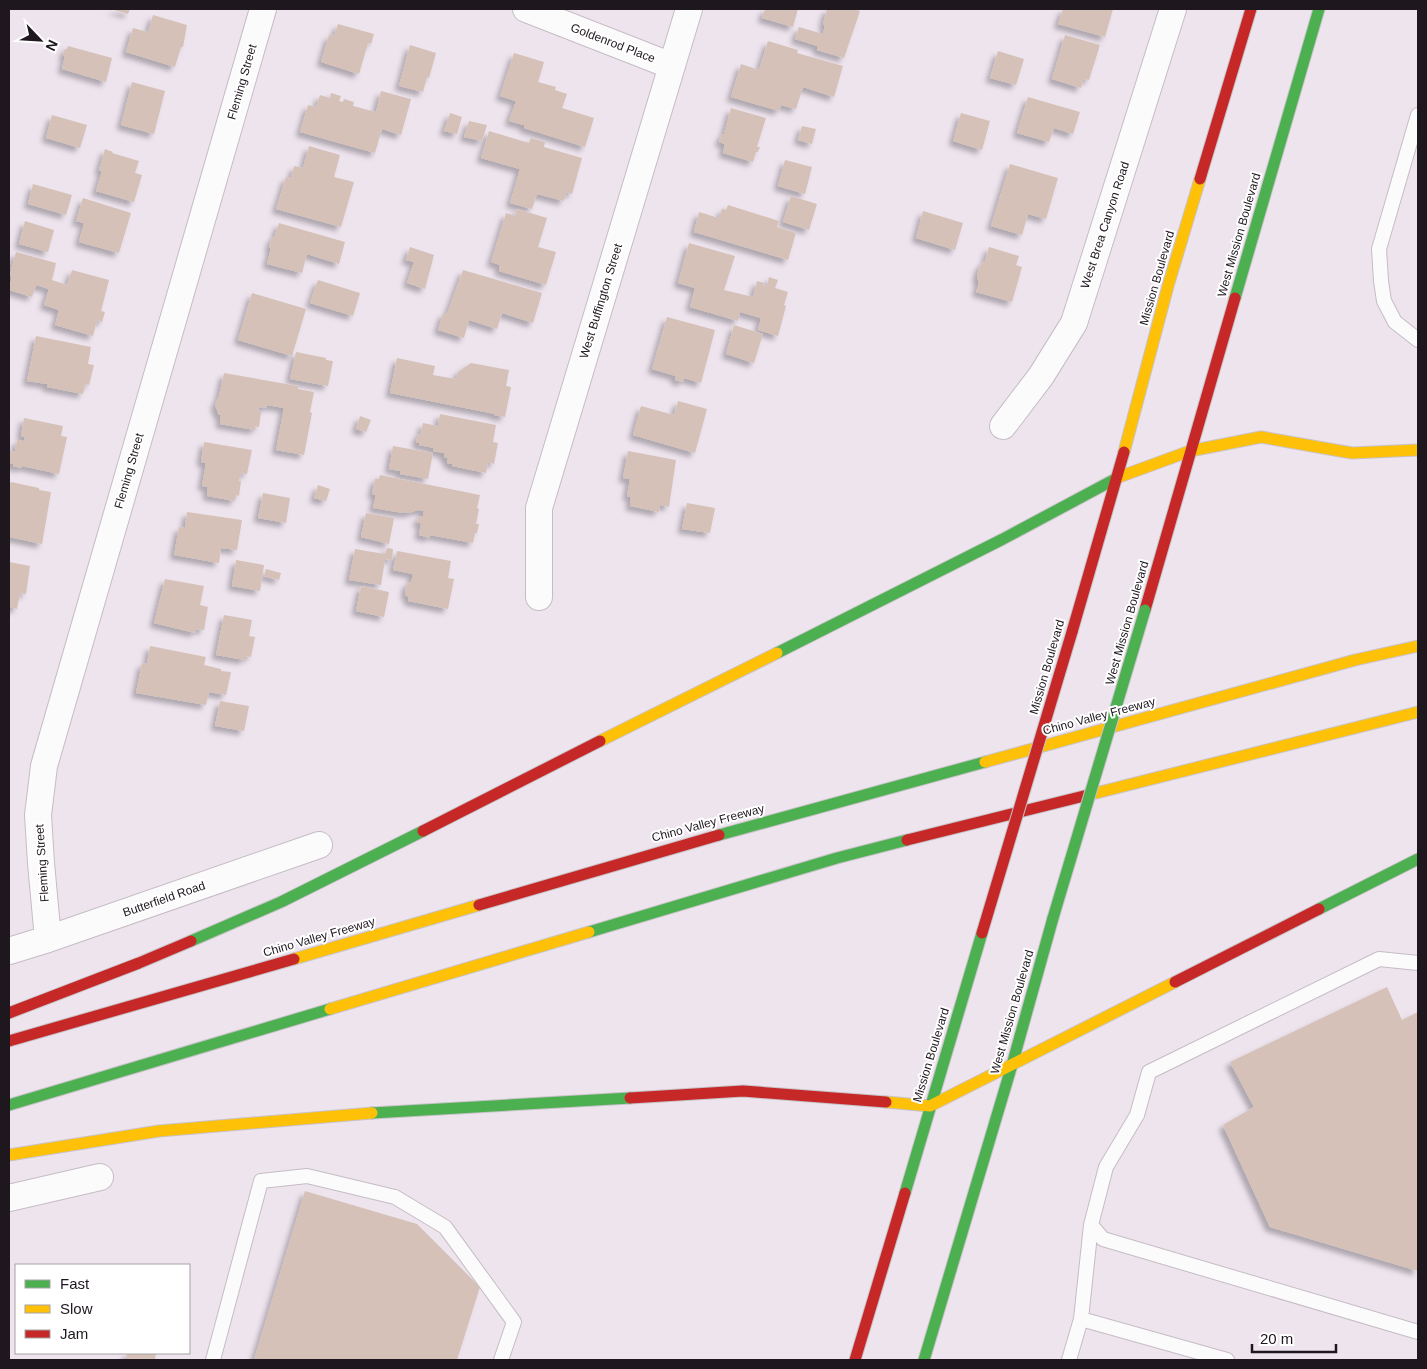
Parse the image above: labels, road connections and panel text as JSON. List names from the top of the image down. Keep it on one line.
{"streets":{"main road":["West Mission Boulevard","Mission Boulevard","Chino Valley Freeway"],"street":["Goldenrod Place","Fleming Street","West Brea Canyon Road","West Buffington Street","Butterfield Road"]},"crossings":[["Goldenrod Place","West Buffington Street"],["Fleming Street","Butterfield Road"]],"legend":["Fast","Slow","Jam"],"scale_bar":"20 m","north":"bottom right"}
